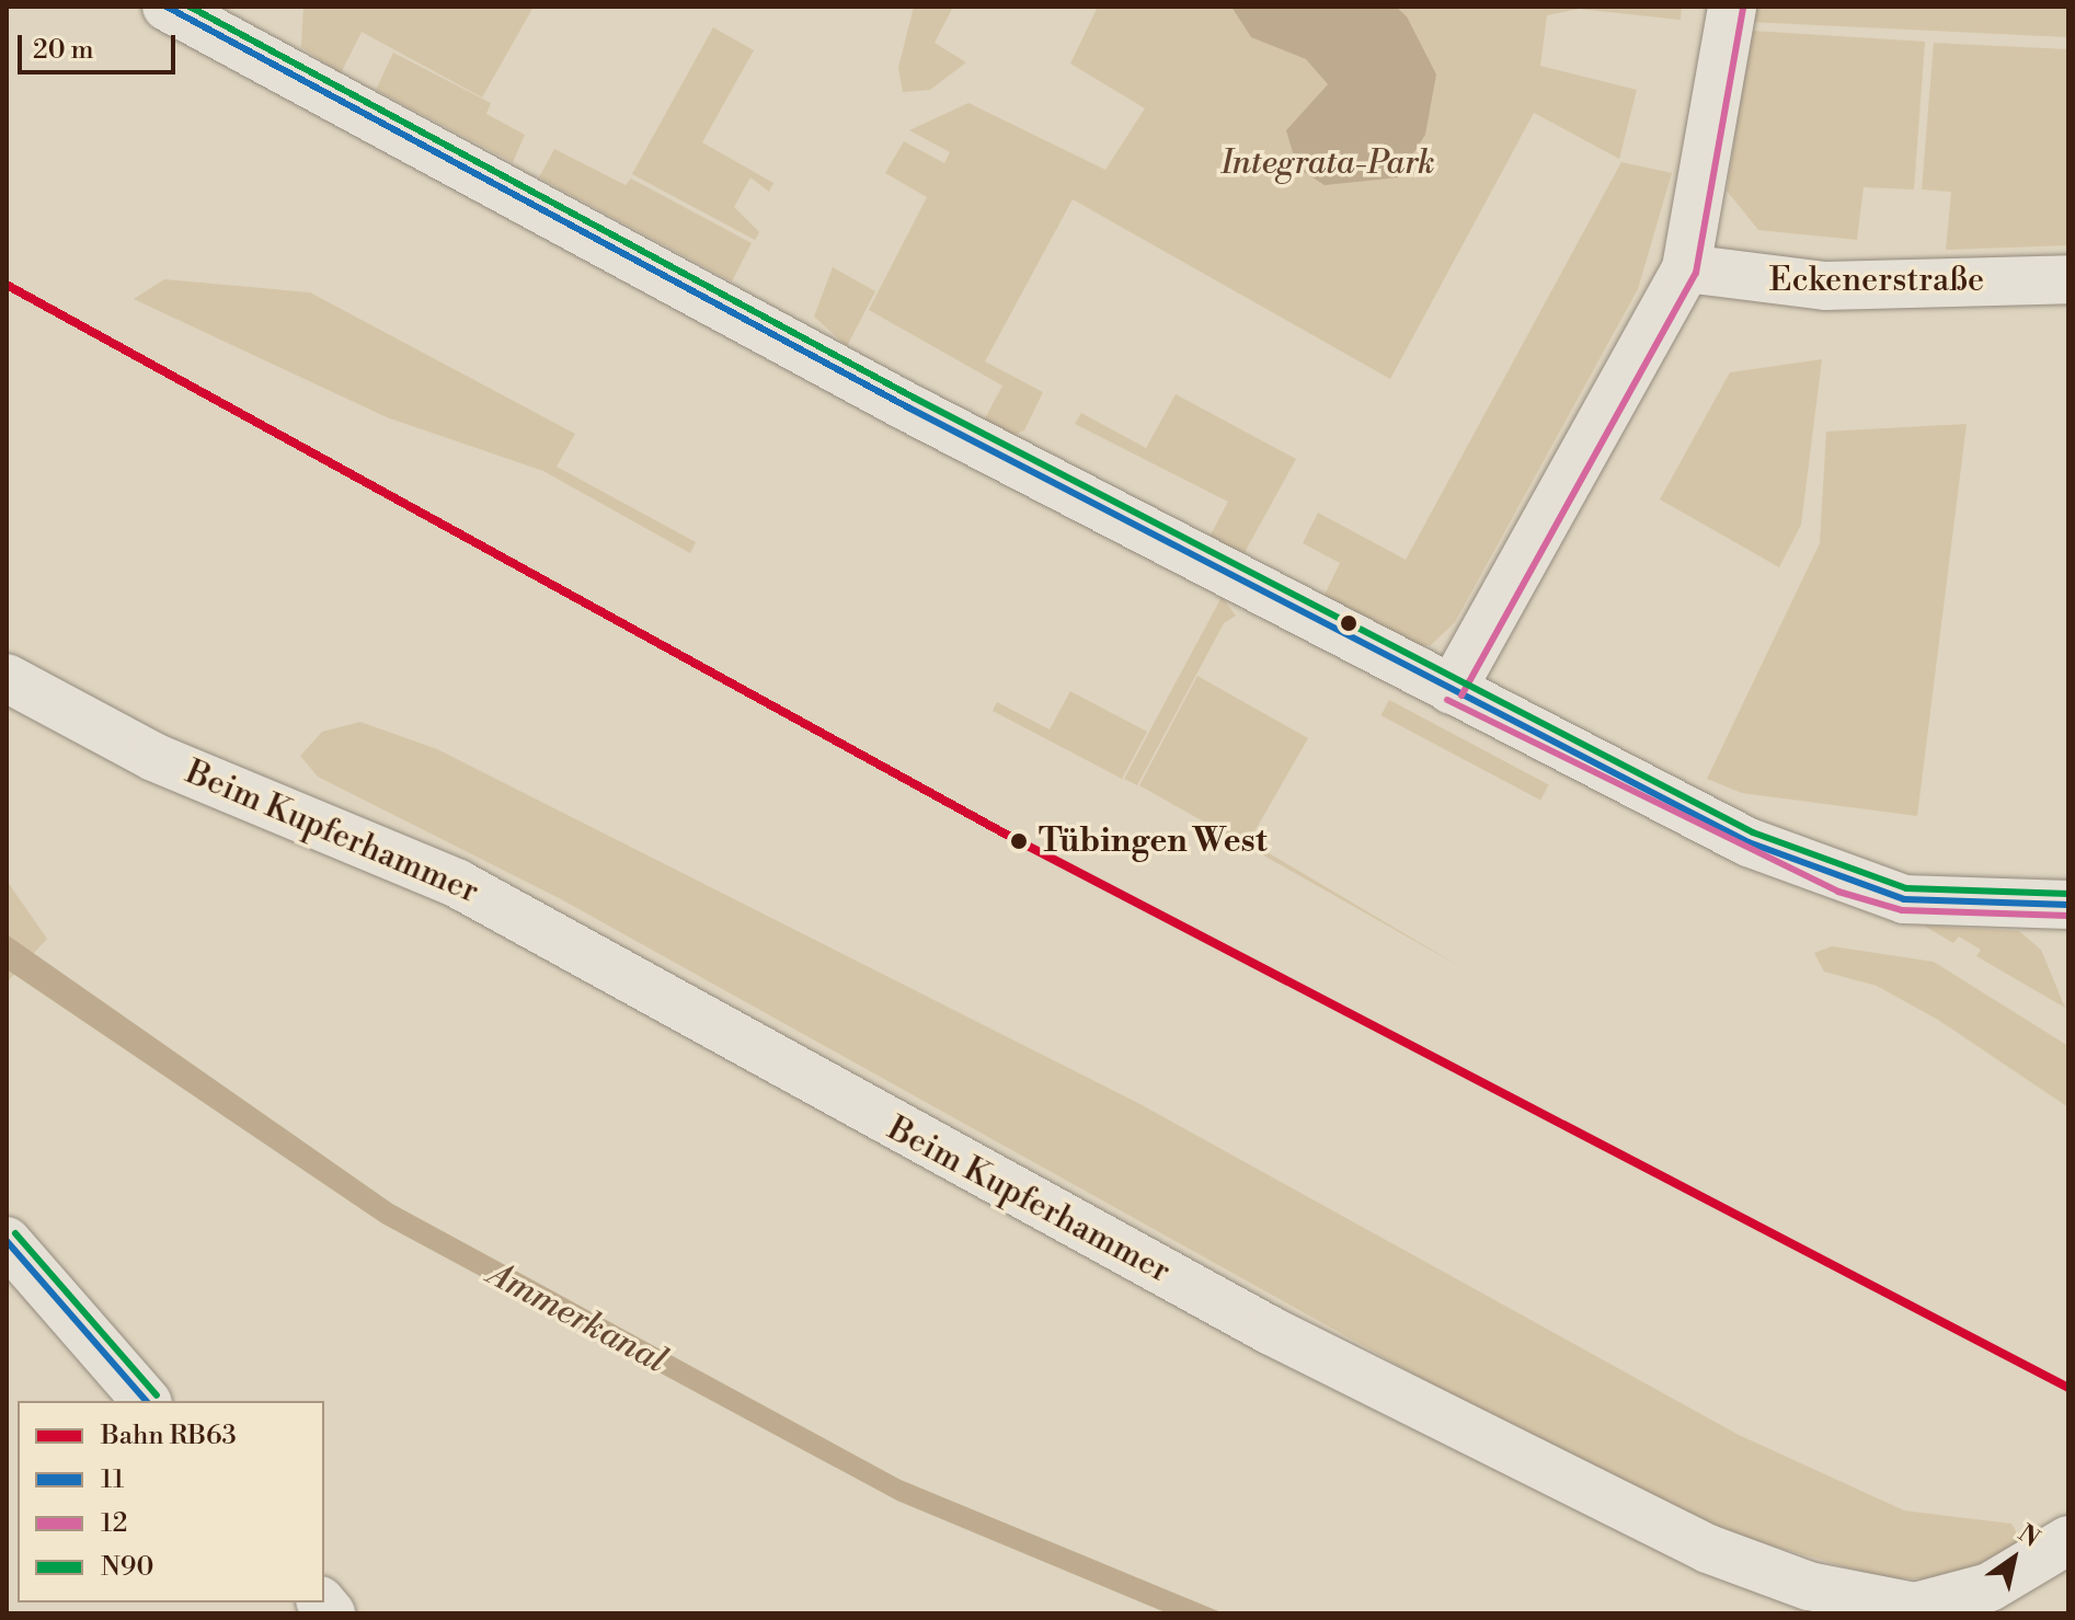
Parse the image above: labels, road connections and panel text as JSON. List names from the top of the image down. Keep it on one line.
{"streets":{"street":["Eckenerstraße","Beim Kupferhammer"]},"water":["Ammerkanal"],"parks":["Integrata-Park"],"places":["Tübingen West"],"lines":["transit line 11","transit line N90","transit line 12","rail line RB63"],"legend":["Bahn RB63","11","12","N90"],"scale_bar":"20 m","north":"top right"}
